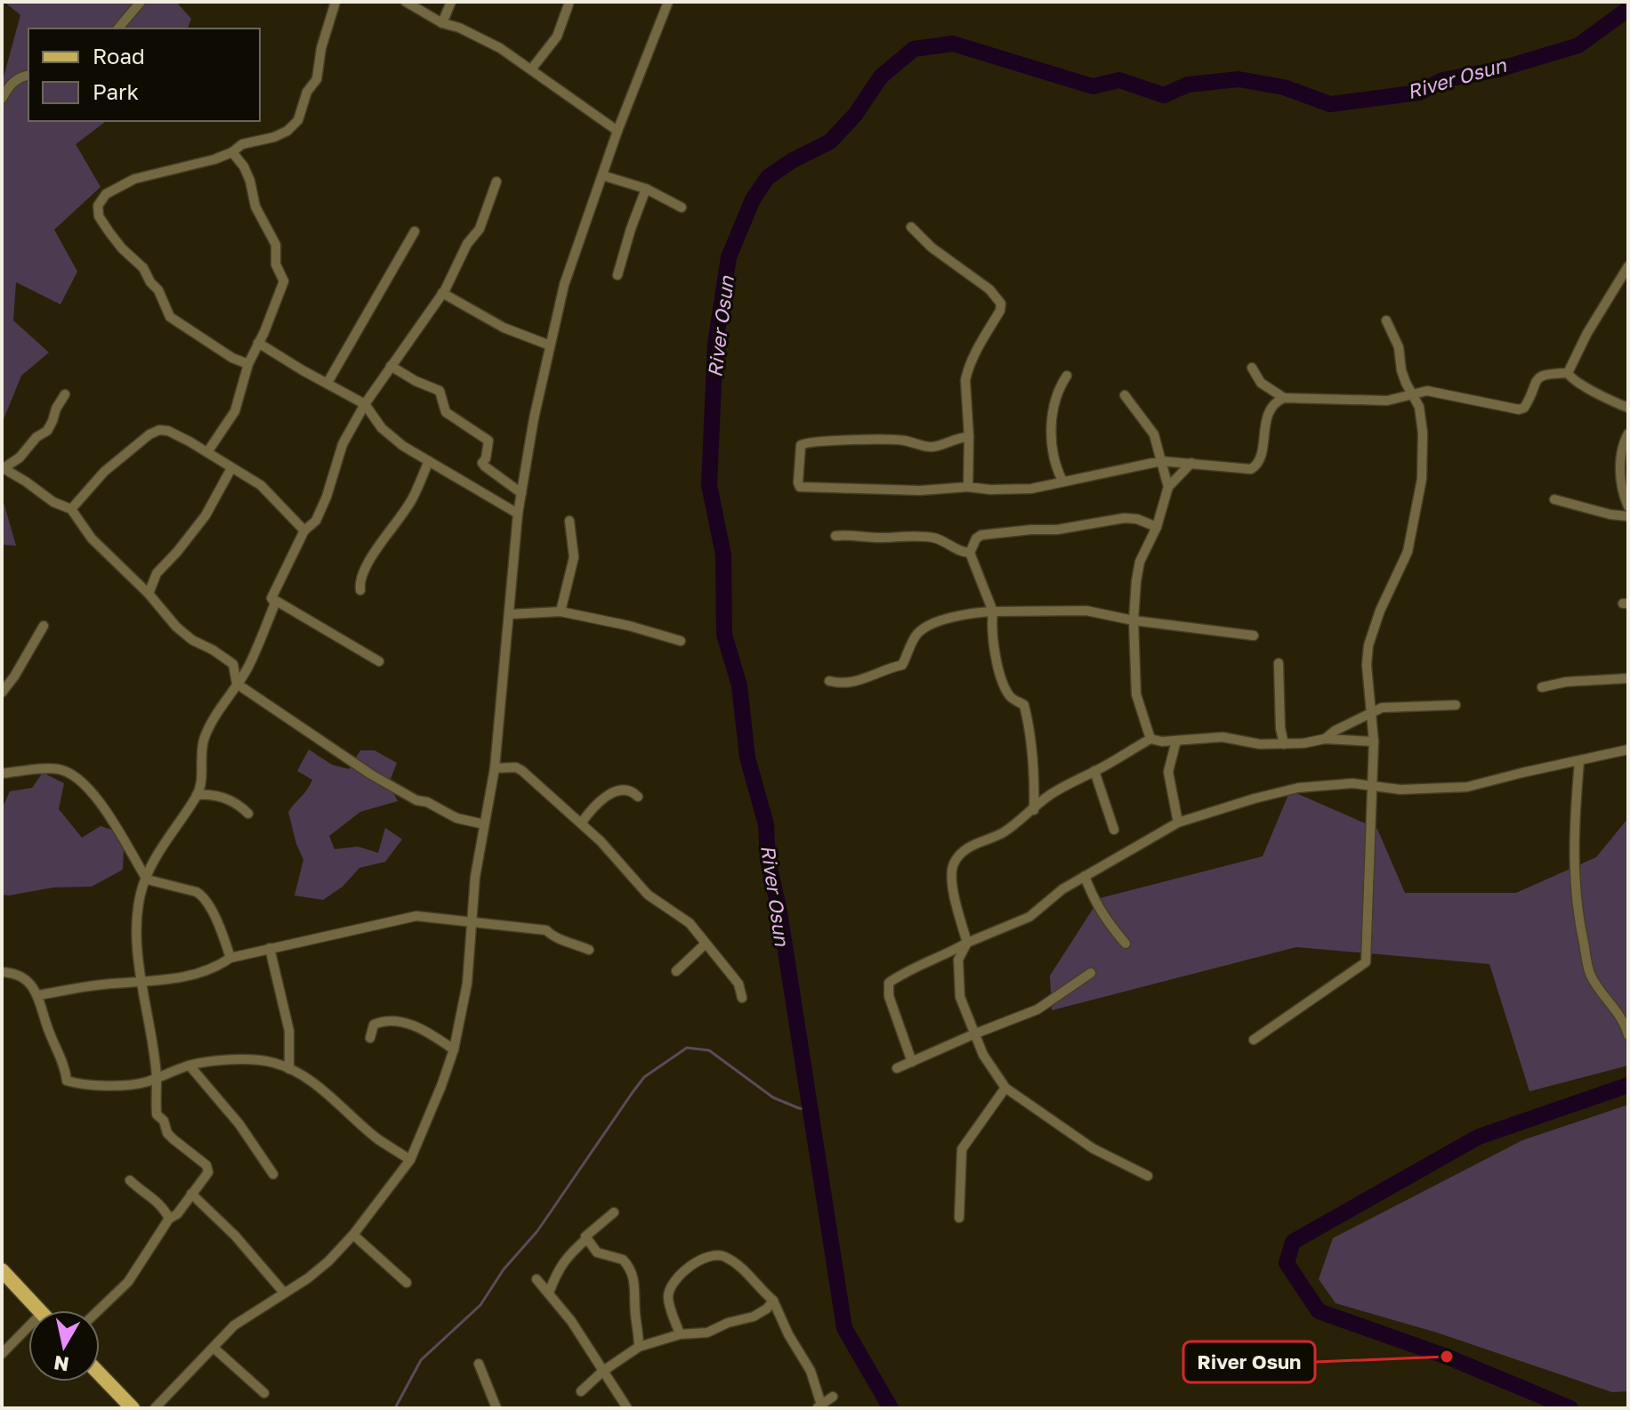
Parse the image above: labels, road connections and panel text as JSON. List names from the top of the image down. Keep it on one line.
{"water":["River Osun"],"places":["River Osun"],"legend":["Road","Park"],"north":"bottom"}
